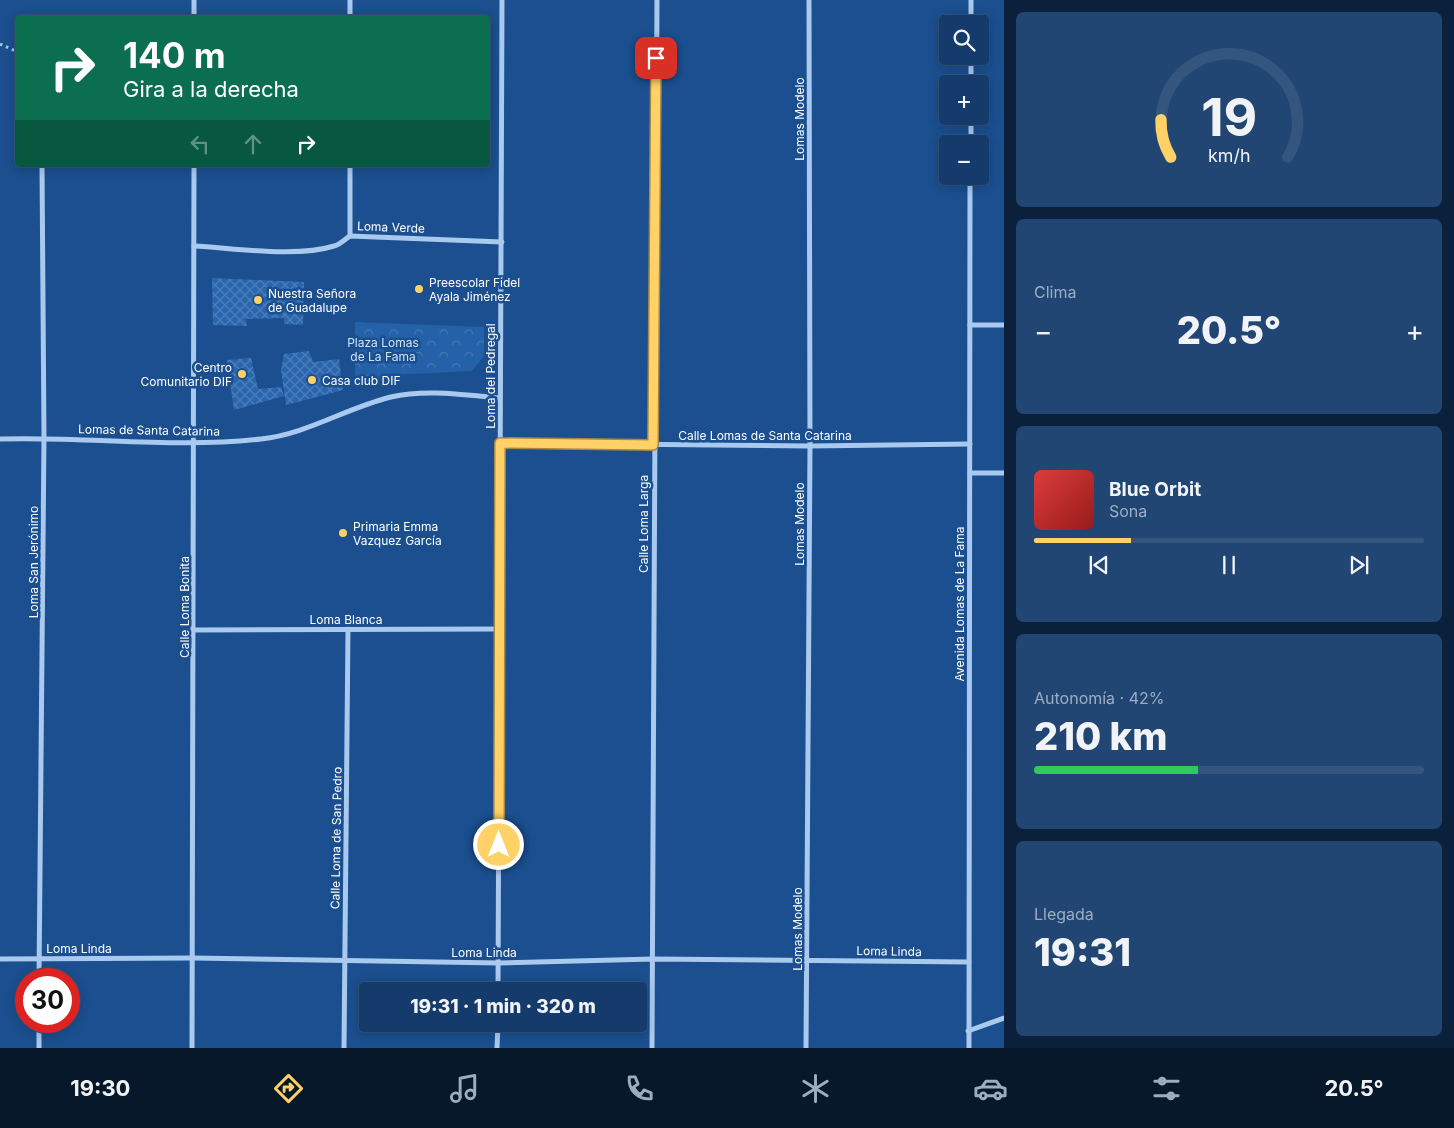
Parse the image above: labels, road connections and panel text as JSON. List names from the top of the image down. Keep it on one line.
{"streets":{"street":["Lomas Modelo","Loma Verde","Loma del Pedregal","Lomas de Santa Catarina","Calle Lomas de Santa Catarina","Calle Loma Larga","Loma San Jerónimo","Avenida Lomas de La Fama","Calle Loma Bonita","Loma Blanca","Calle Loma de San Pedro","Loma Linda"]},"crossings":[["Lomas Modelo","Calle Lomas de Santa Catarina"],["Lomas Modelo","Loma Linda"],["Loma Verde","Loma del Pedregal"],["Loma Verde","Calle Loma Bonita"],["Loma del Pedregal","Lomas de Santa Catarina"],["Loma del Pedregal","Calle Lomas de Santa Catarina"],["Loma del Pedregal","Loma Blanca"],["Loma del Pedregal","Loma Linda"],["Lomas de Santa Catarina","Loma San Jerónimo"],["Lomas de Santa Catarina","Calle Loma Bonita"],["Calle Lomas de Santa Catarina","Calle Loma Larga"],["Calle Lomas de Santa Catarina","Avenida Lomas de La Fama"],["Calle Loma Larga","Loma Linda"],["Loma San Jerónimo","Loma Linda"],["Avenida Lomas de La Fama","Loma Linda"],["Calle Loma Bonita","Loma Blanca"],["Calle Loma Bonita","Loma Linda"],["Loma Blanca","Calle Loma de San Pedro"],["Calle Loma de San Pedro","Loma Linda"]],"parks":["Plaza Lomas de La Fama"],"places":["Preescolar Fidel Ayala Jiménez","Nuestra Señora de Guadalupe","Centro Comunitario DIF","Casa club DIF","Primaria Emma Vazquez García"],"page":{"map_buttons":["+","−"],"turn":["140 m","Gira a la derecha"],"tile":["Clima",["Autonomía · 42%","210 km"],["Llegada","19:31"]],"heat":["−","20.5°","+"],"song":["Blue Orbit","Sona"],"limit":"30","trip":"19:31 · 1 min · 320 m","tabs":["19:30","20.5°"],"gauge":["19","km/h"]}}
